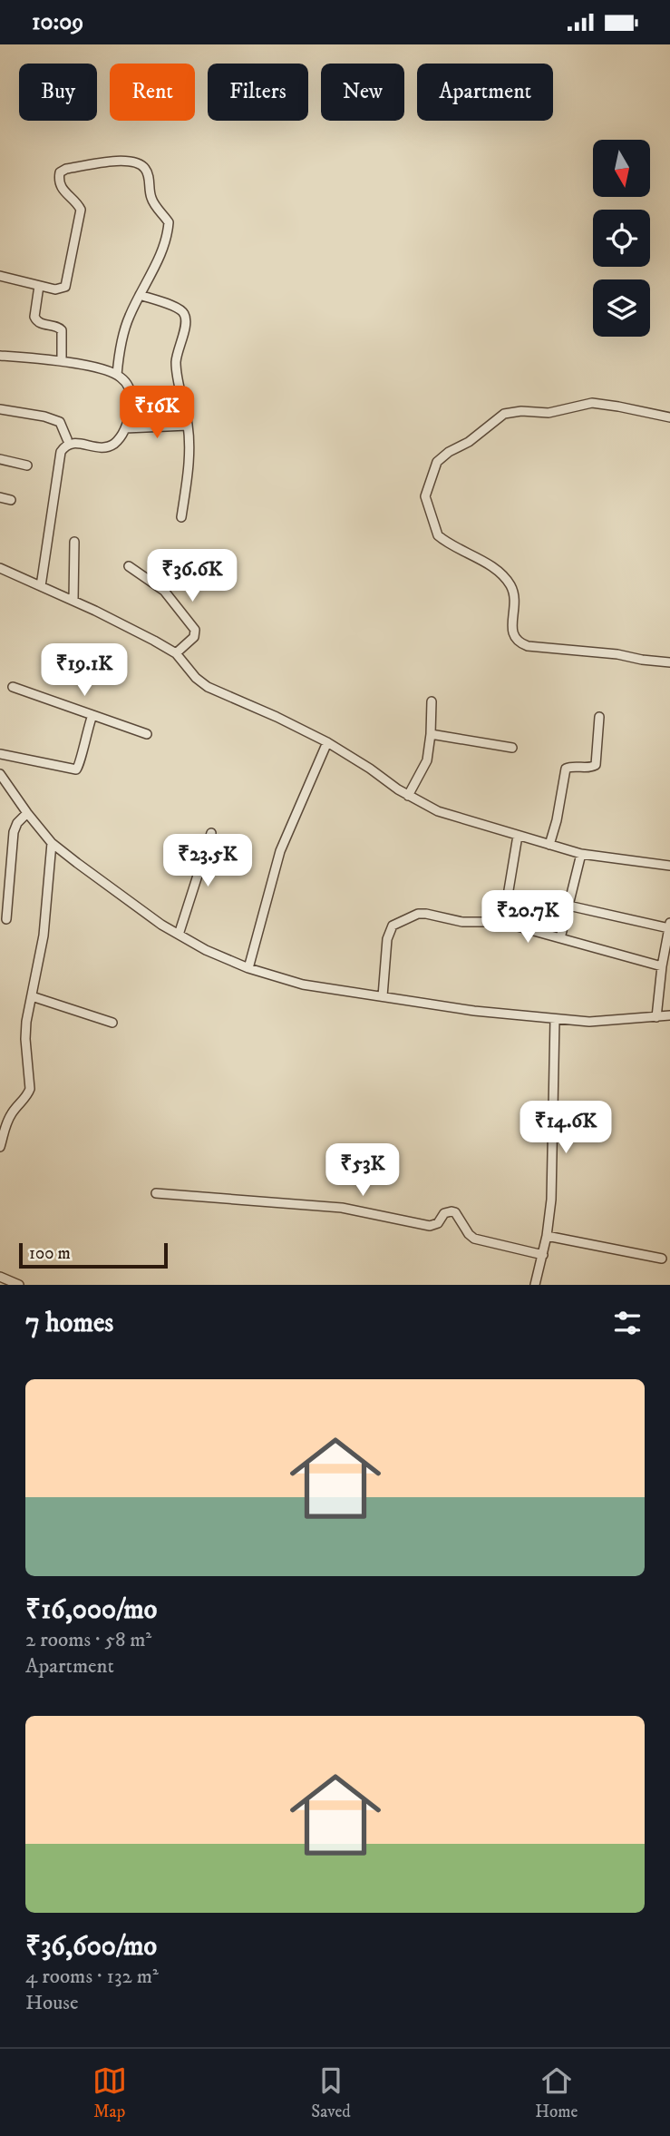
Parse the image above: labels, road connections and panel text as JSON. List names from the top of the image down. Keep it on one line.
{"scale_bar":"100 m","north":"bottom","page":{"status":"10:09","chip":["Buy","Rent","Filters","New","Apartment"],"price":["₹16K","₹36.6K","₹19.1K","₹23.5K","₹20.7K","₹14.6K","₹53K"],"scale":"100 m","heading":"7 homes","list":[{"name":"₹16,000/mo","note":"2 rooms · 58 m² · Apartment"},{"name":"₹36,600/mo","note":"4 rooms · 132 m² · House"}],"tabs":["Map","Saved","Home"]}}
